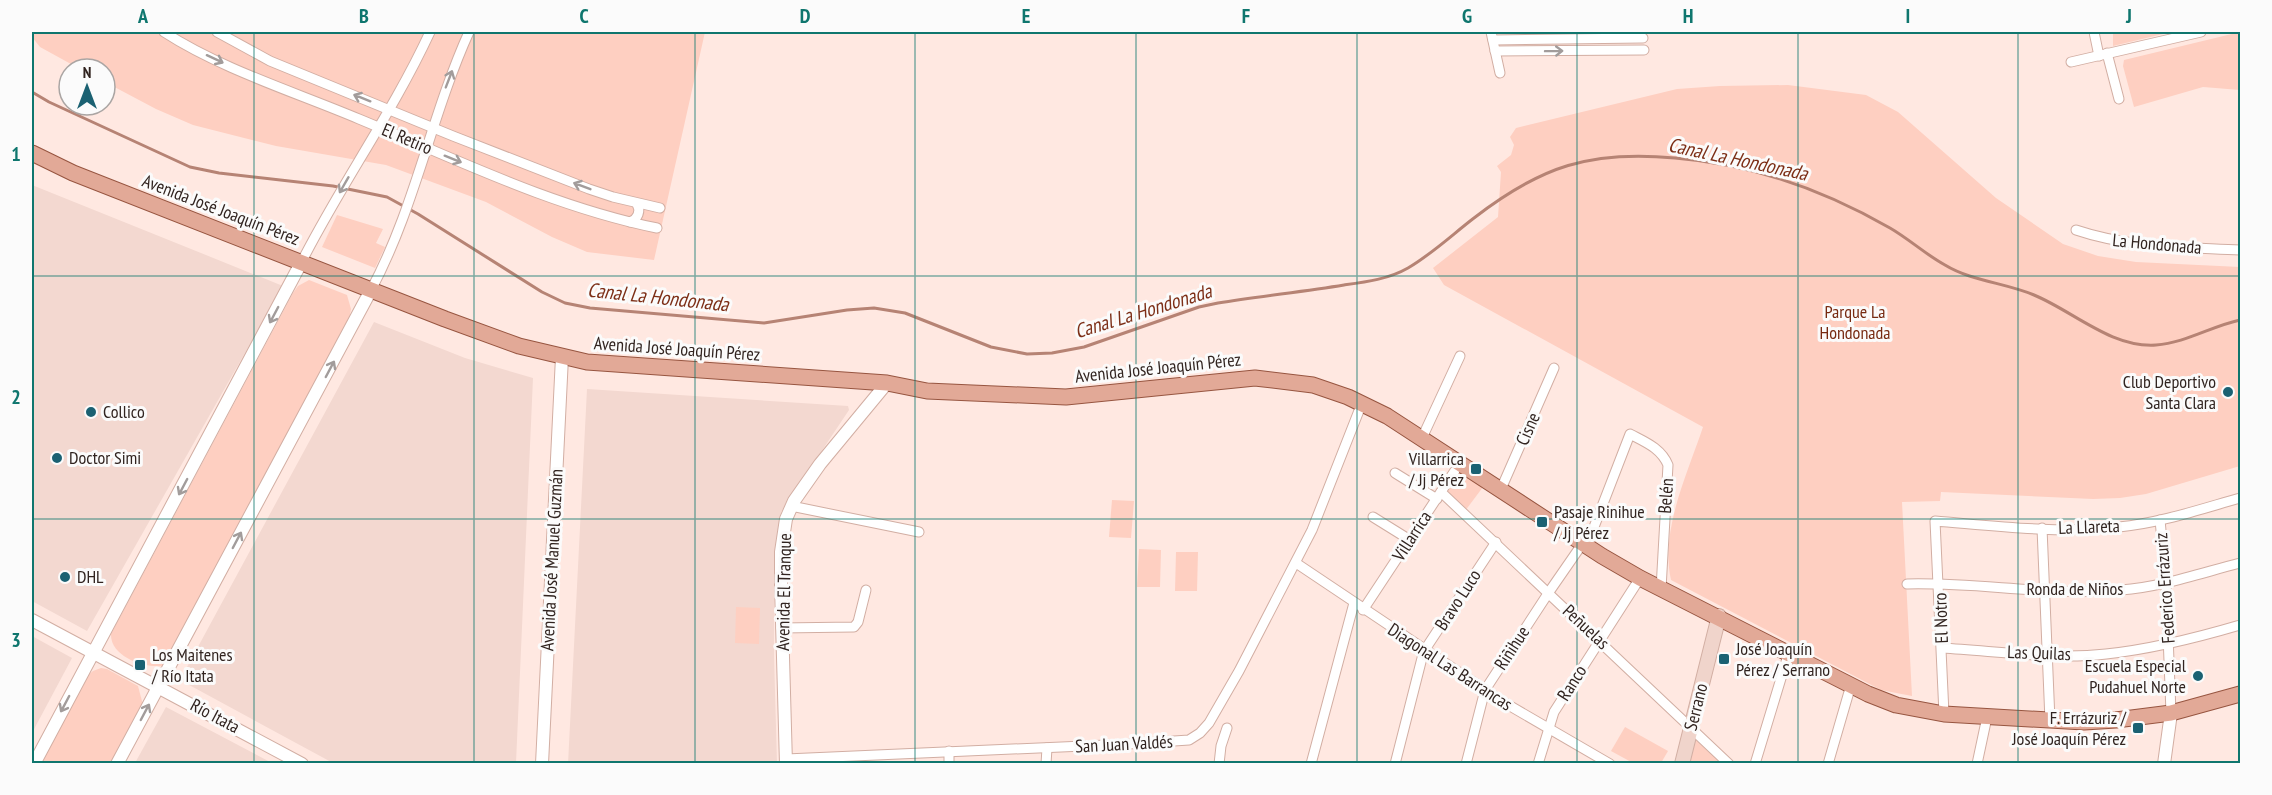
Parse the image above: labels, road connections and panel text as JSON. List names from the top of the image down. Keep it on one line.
{"streets":{"main road":["Avenida José Joaquín Pérez","Serrano"],"street":["El Retiro","La Hondonada","Cisne","Belén","La Llareta","Villarrica","Avenida José Manuel Guzmán","Federico Errázuriz","Ronda de Niños","Avenida El Tranque","Bravo Luco","El Notro","Peñuelas","Riñihue","Las Quilas","Diagonal Las Barrancas","Ranco","Río Itata","San Juan Valdés"]},"crossings":[["Avenida José Joaquín Pérez","Cisne"],["Avenida José Joaquín Pérez","Belén"],["Avenida José Joaquín Pérez","Villarrica"],["Avenida José Joaquín Pérez","Avenida José Manuel Guzmán"],["Avenida José Joaquín Pérez","Federico Errázuriz"],["Avenida José Joaquín Pérez","Avenida El Tranque"],["Avenida José Joaquín Pérez","El Notro"],["Avenida José Joaquín Pérez","Riñihue"],["Avenida José Joaquín Pérez","Ranco"],["Avenida José Joaquín Pérez","Serrano"],["Avenida José Joaquín Pérez","San Juan Valdés"],["Belén","Riñihue"],["La Llareta","Federico Errázuriz"],["La Llareta","El Notro"],["Villarrica","Peñuelas"],["Villarrica","Diagonal Las Barrancas"],["Federico Errázuriz","Ronda de Niños"],["Federico Errázuriz","Las Quilas"],["Ronda de Niños","El Notro"],["Avenida El Tranque","San Juan Valdés"],["Bravo Luco","Peñuelas"],["Bravo Luco","Diagonal Las Barrancas"],["El Notro","Las Quilas"],["Peñuelas","Riñihue"],["Peñuelas","Ranco"],["Peñuelas","Serrano"],["Riñihue","Diagonal Las Barrancas"],["Diagonal Las Barrancas","Ranco"],["Diagonal Las Barrancas","San Juan Valdés"]],"water":["Canal La Hondonada"],"parks":["Parque La Hondonada"],"places":{"other":["Club Deportivo Santa Clara","Collico","Doctor Simi","DHL","Escuela Especial Pudahuel Norte"],"transit":["Villarrica / Jj Pérez","Pasaje Rinihue / Jj Pérez","José Joaquín Pérez / Serrano","Los Maitenes / Río Itata","F. Errázuriz / José Joaquín Pérez"]},"north":"top","grid":{"columns":["A","B","C","D","E","F","G","H","I","J"],"rows":["1","2","3"]}}
